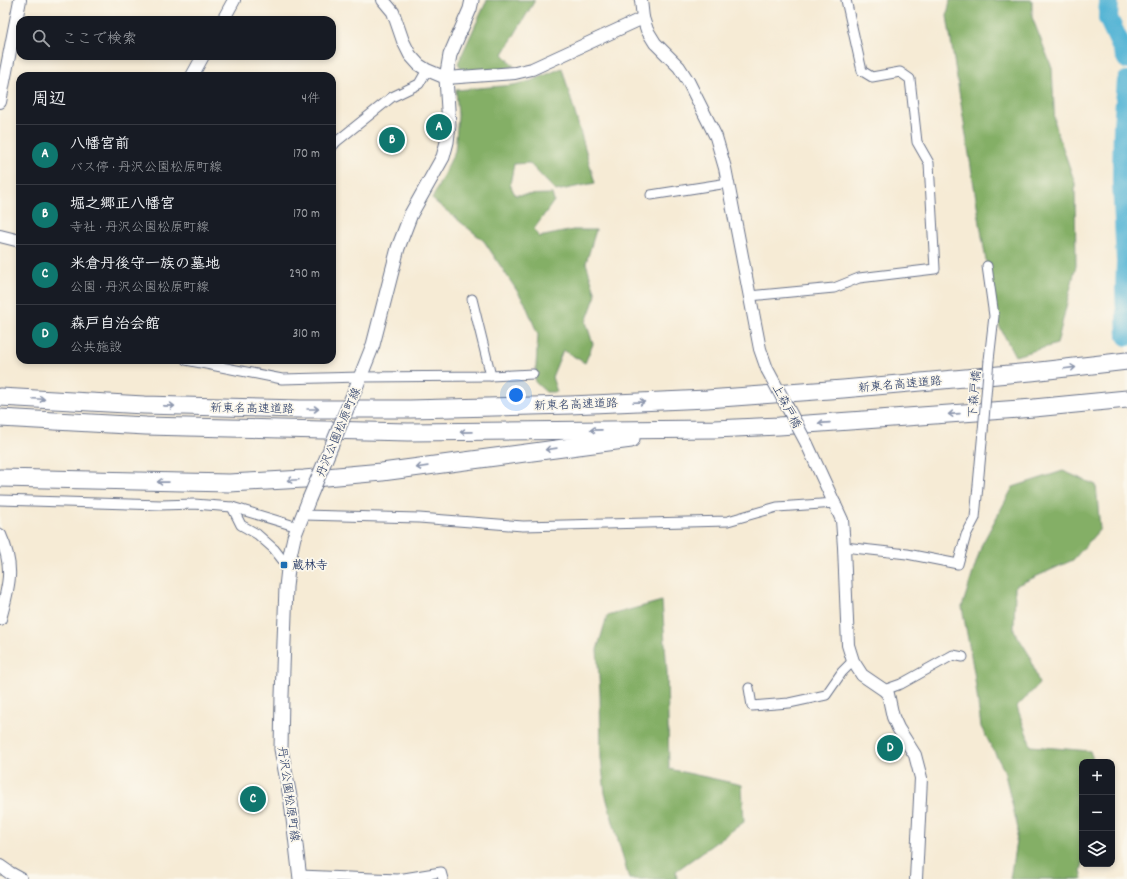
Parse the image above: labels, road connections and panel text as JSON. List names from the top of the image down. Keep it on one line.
{"streets":{"highway":["新東名高速道路"],"main road":["丹沢公園松原町線"],"street":["下森戸橋","上森戸橋"]},"crossings":[["下森戸橋","上森戸橋"]],"places":{"transit":["蔵林寺"]},"page":{"search":"ここで検索","heading":["周辺","4件"],"pins":["A","B","D","C"],"list":[{"mark":"A","name":"八幡宮前","note":"バス停 · 丹沢公園松原町線","value":"170 m"},{"mark":"B","name":"堀之郷正八幡宮","note":"寺社 · 丹沢公園松原町線","value":"170 m"},{"mark":"C","name":"米倉丹後守一族の墓地","note":"公園 · 丹沢公園松原町線","value":"290 m"},{"mark":"D","name":"森戸自治会館","note":"公共施設","value":"310 m"}],"map_buttons":["+","−"]}}
